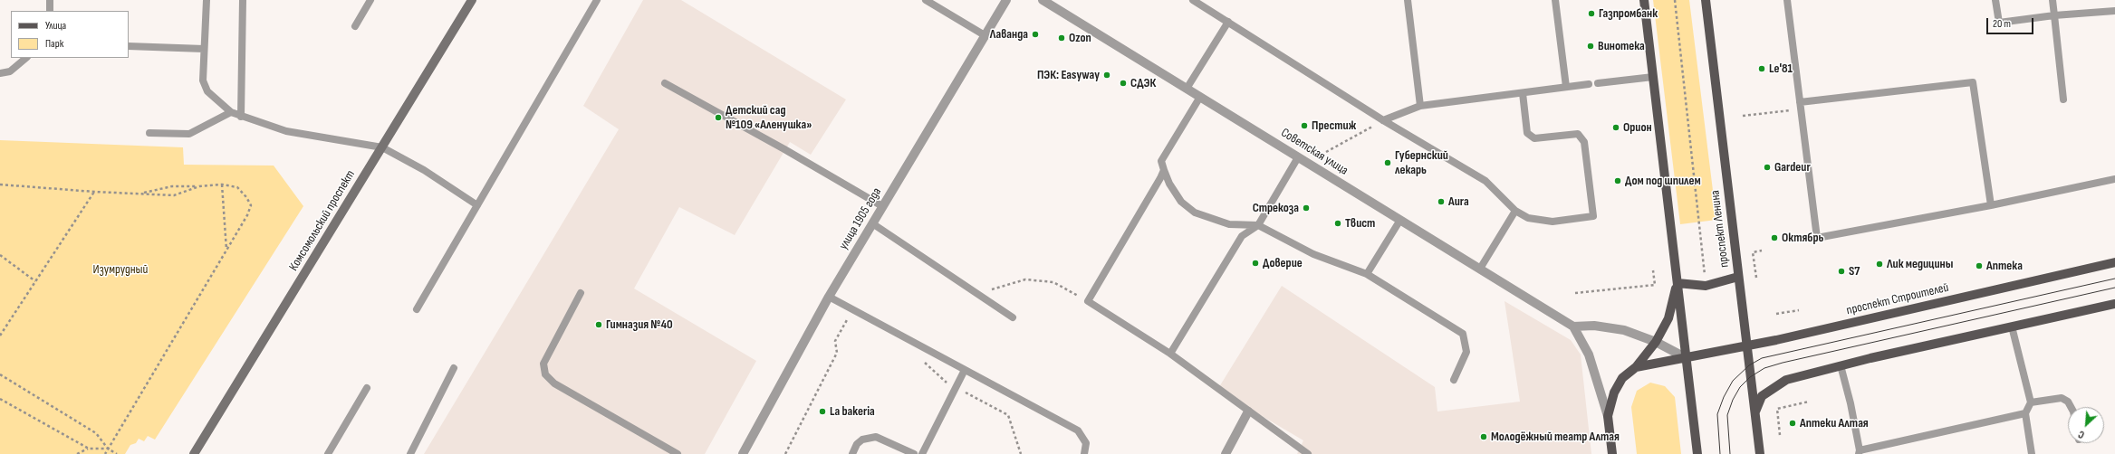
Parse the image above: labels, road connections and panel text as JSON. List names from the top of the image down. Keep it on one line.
{"streets":{"main road":["Комсомольский проспект","проспект Ленина","проспект Строителей"],"street":["Советская улица","улица 1905 года"]},"crossings":[["проспект Ленина","проспект Строителей"]],"parks":["Изумрудный"],"places":["Газпромбанк","Лаванда","Ozon","Винотека","Le'81","ПЭК: Easyway","СДЭК","Детский сад №109 «Аленушка»","Престиж","Орион","Губернский лекарь","Gardeur","Дом под шпилем","Aura","Стрекоза","Твист","Октябрь","Доверие","Лик медицины","Аптека","S7","Гимназия №40","La bakeria","Аптеки Алтая","Молодёжный театр Алтая"],"legend":["Улица","Парк"],"scale_bar":"20 m","north":"bottom left"}
